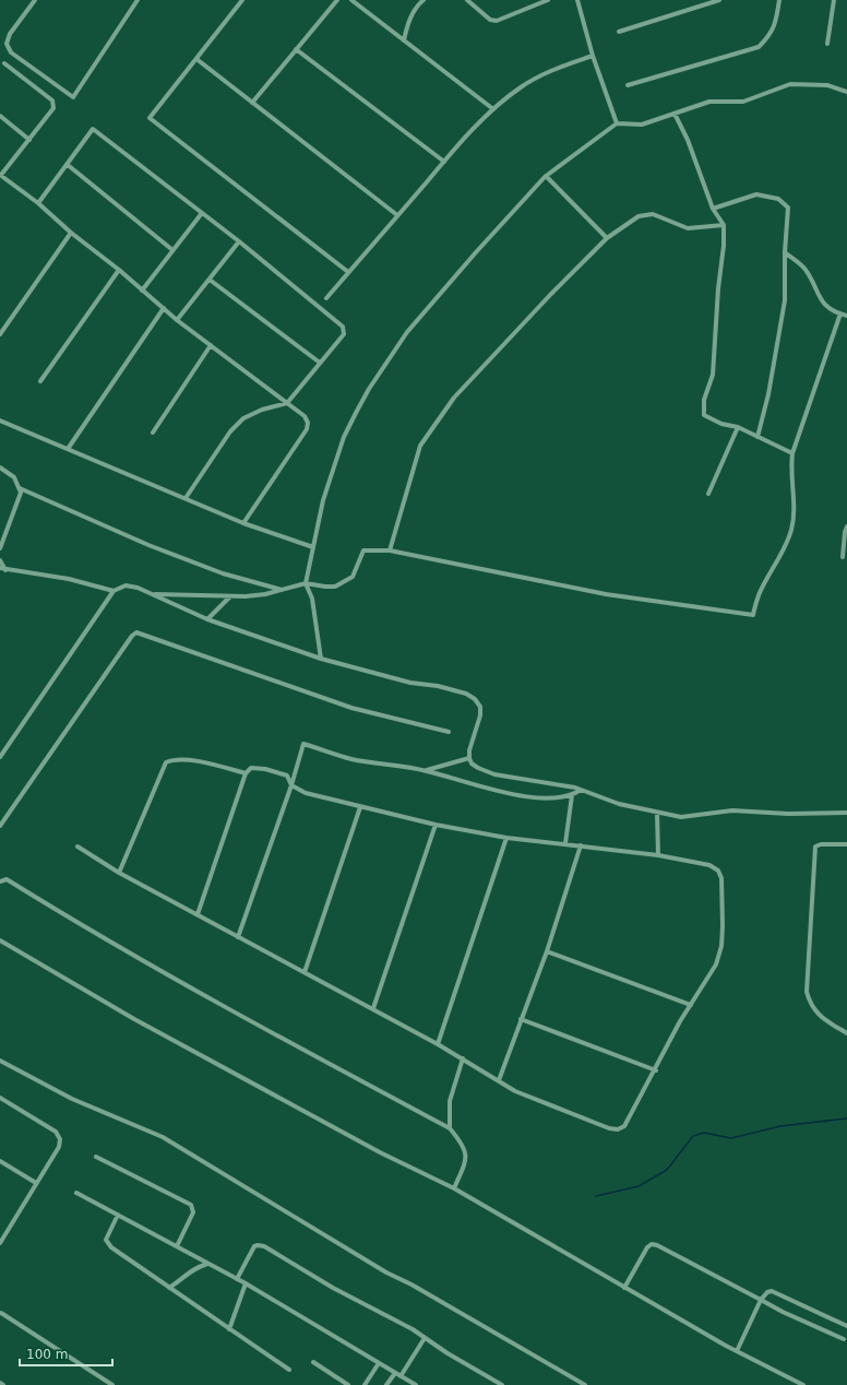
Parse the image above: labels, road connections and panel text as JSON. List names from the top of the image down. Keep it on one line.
{"scale_bar":"100 m"}
